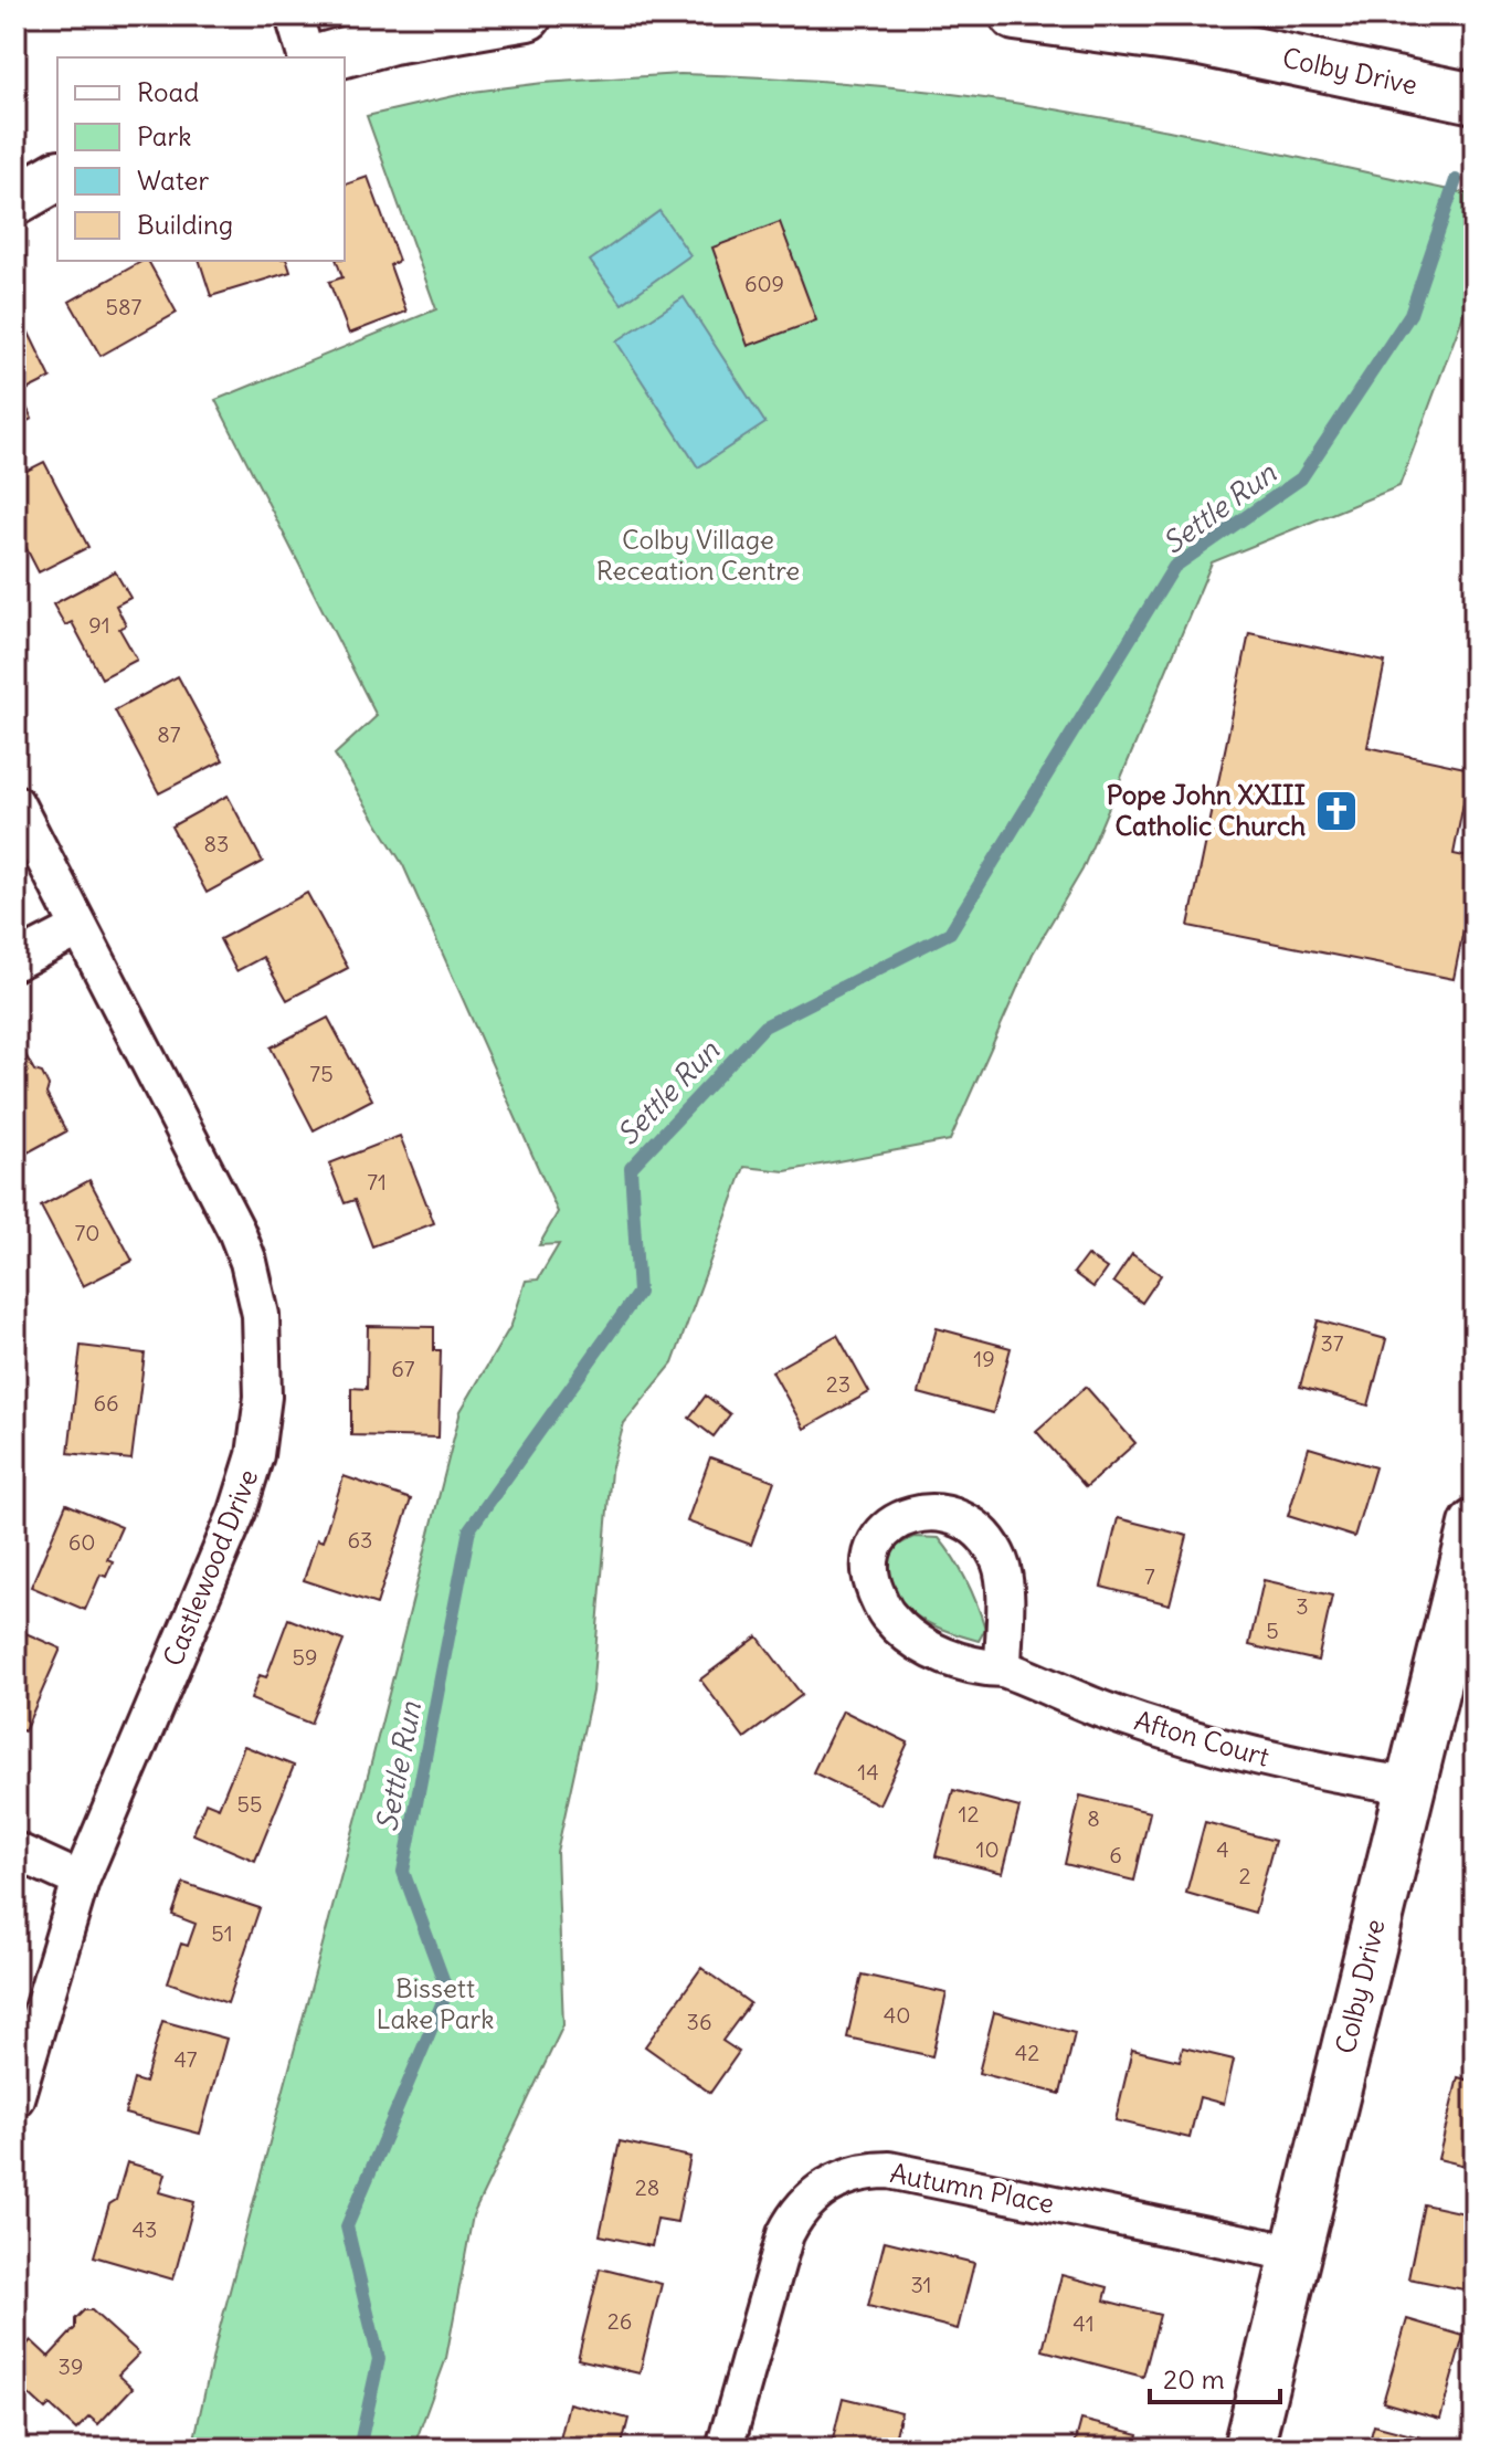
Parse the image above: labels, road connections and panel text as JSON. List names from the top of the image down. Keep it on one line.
{"streets":{"street":["Colby Drive","Castlewood Drive","Afton Court","Autumn Place"]},"crossings":[["Colby Drive","Afton Court"],["Colby Drive","Autumn Place"]],"water":["Settle Run"],"parks":["Colby Village Receation Centre","Bissett Lake Park"],"places":{"church":["Pope John XXIII Catholic Church"]},"house_numbers":["609","587","91","87","83","75","71","70","37","19","67","23","66","63","60","7","3","5","59","14","55","12","8","10","4","6","2","51","40","36","42","47","28","43","31","26","41","39"],"legend":["Road","Park","Water","Building"],"scale_bar":"20 m"}
